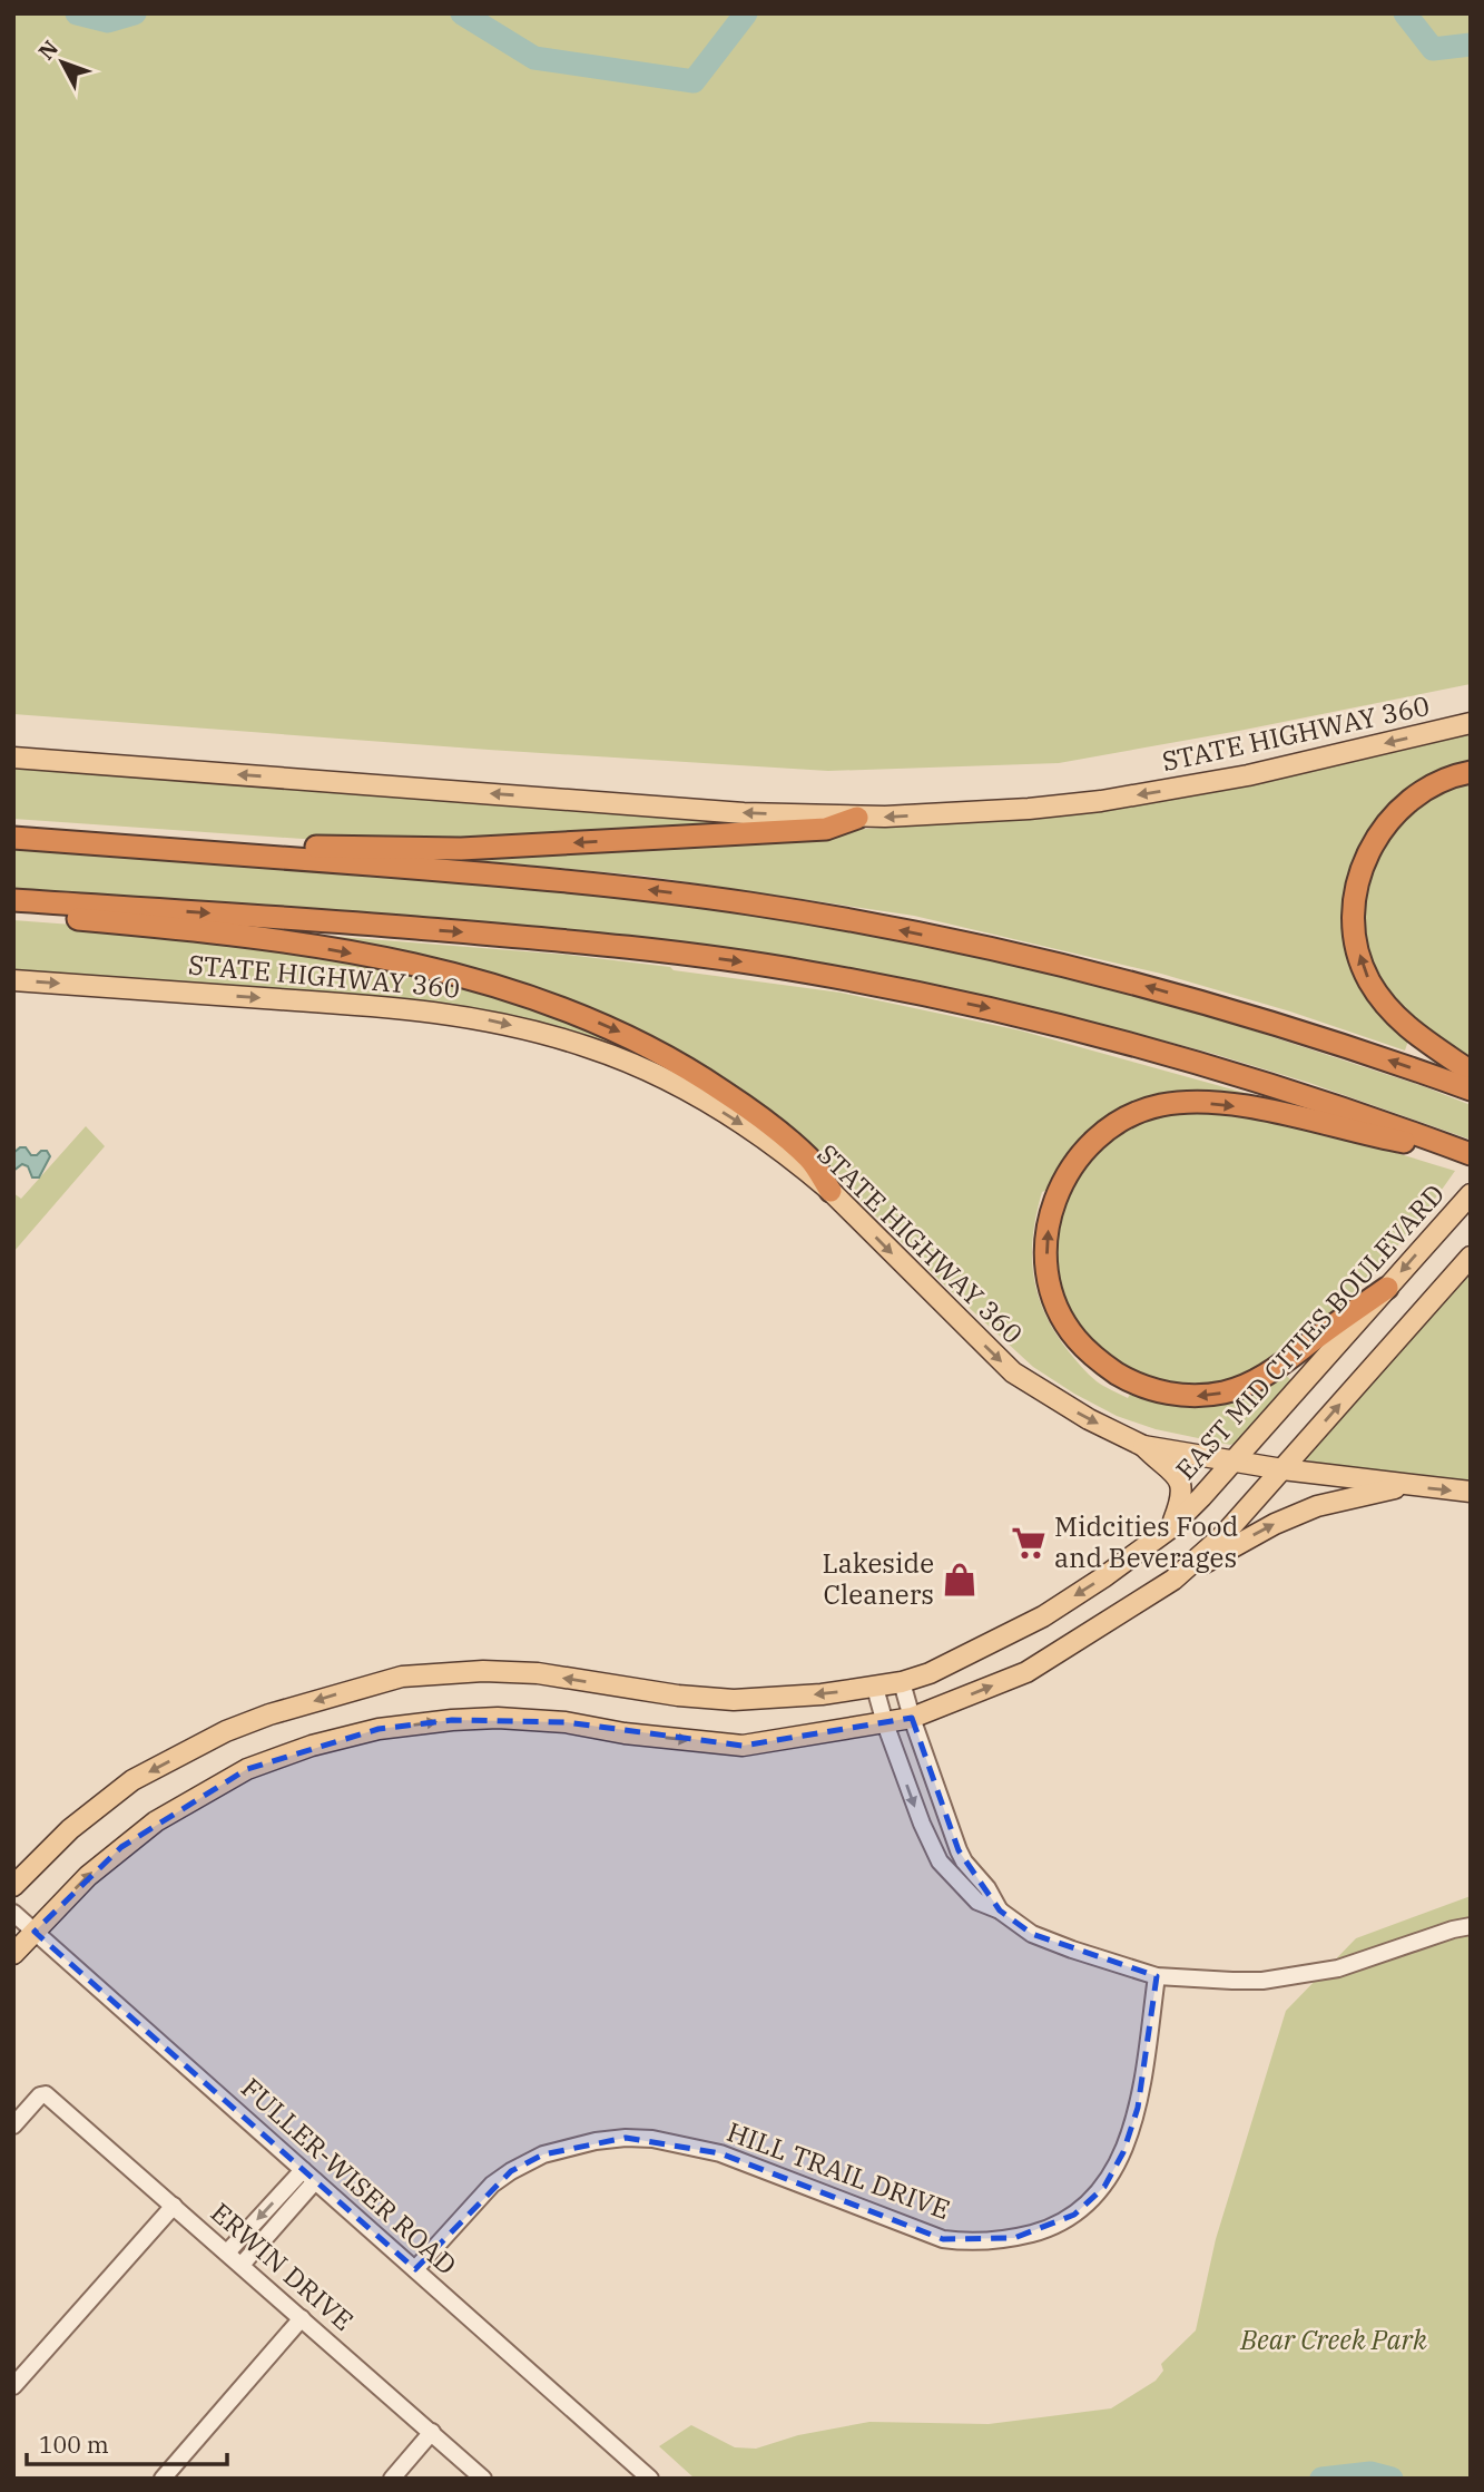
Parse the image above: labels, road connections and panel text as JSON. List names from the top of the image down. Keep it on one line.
{"streets":{"main road":["STATE HIGHWAY 360","EAST MID CITIES BOULEVARD"],"street":["HILL TRAIL DRIVE","FULLER-WISER ROAD","ERWIN DRIVE"]},"crossings":[["STATE HIGHWAY 360","EAST MID CITIES BOULEVARD"],["HILL TRAIL DRIVE","FULLER-WISER ROAD"]],"parks":["Bear Creek Park"],"places":{"supermarket":["Midcities Food and Beverages"],"shop":["Lakeside Cleaners"]},"scale_bar":"100 m","north":"top left"}
